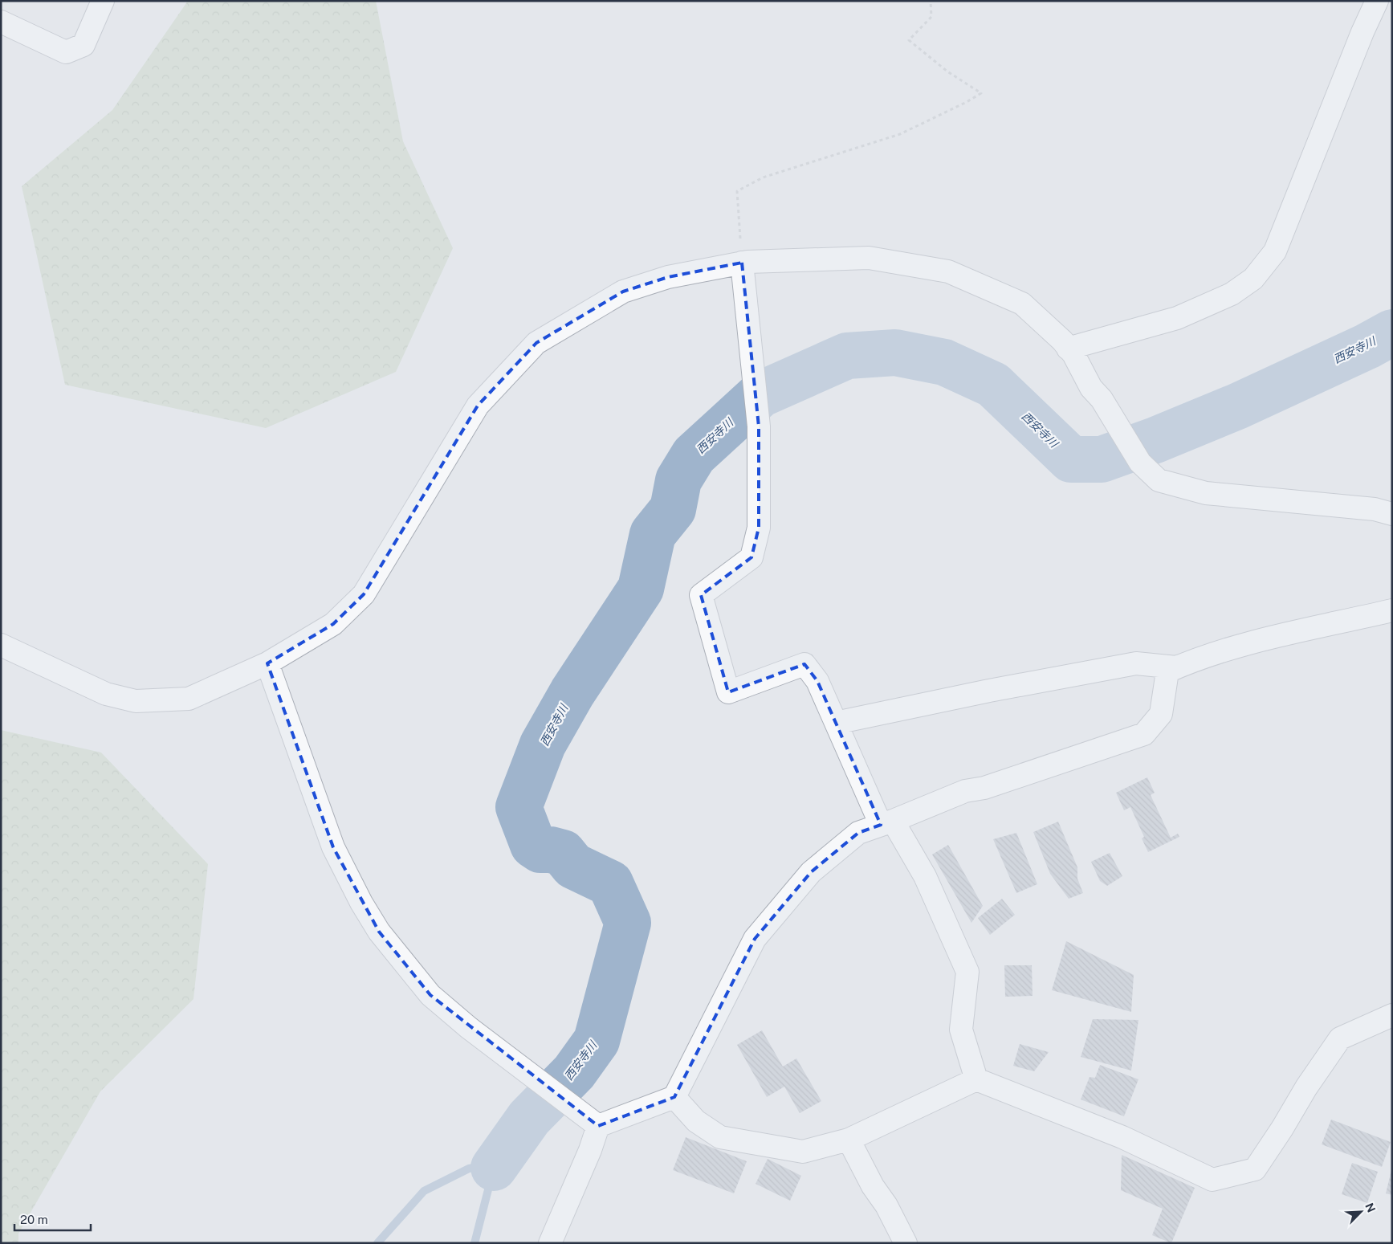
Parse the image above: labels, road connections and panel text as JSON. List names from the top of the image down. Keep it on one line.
{"water":["西安寺川"],"scale_bar":"20 m","north":"top right"}
